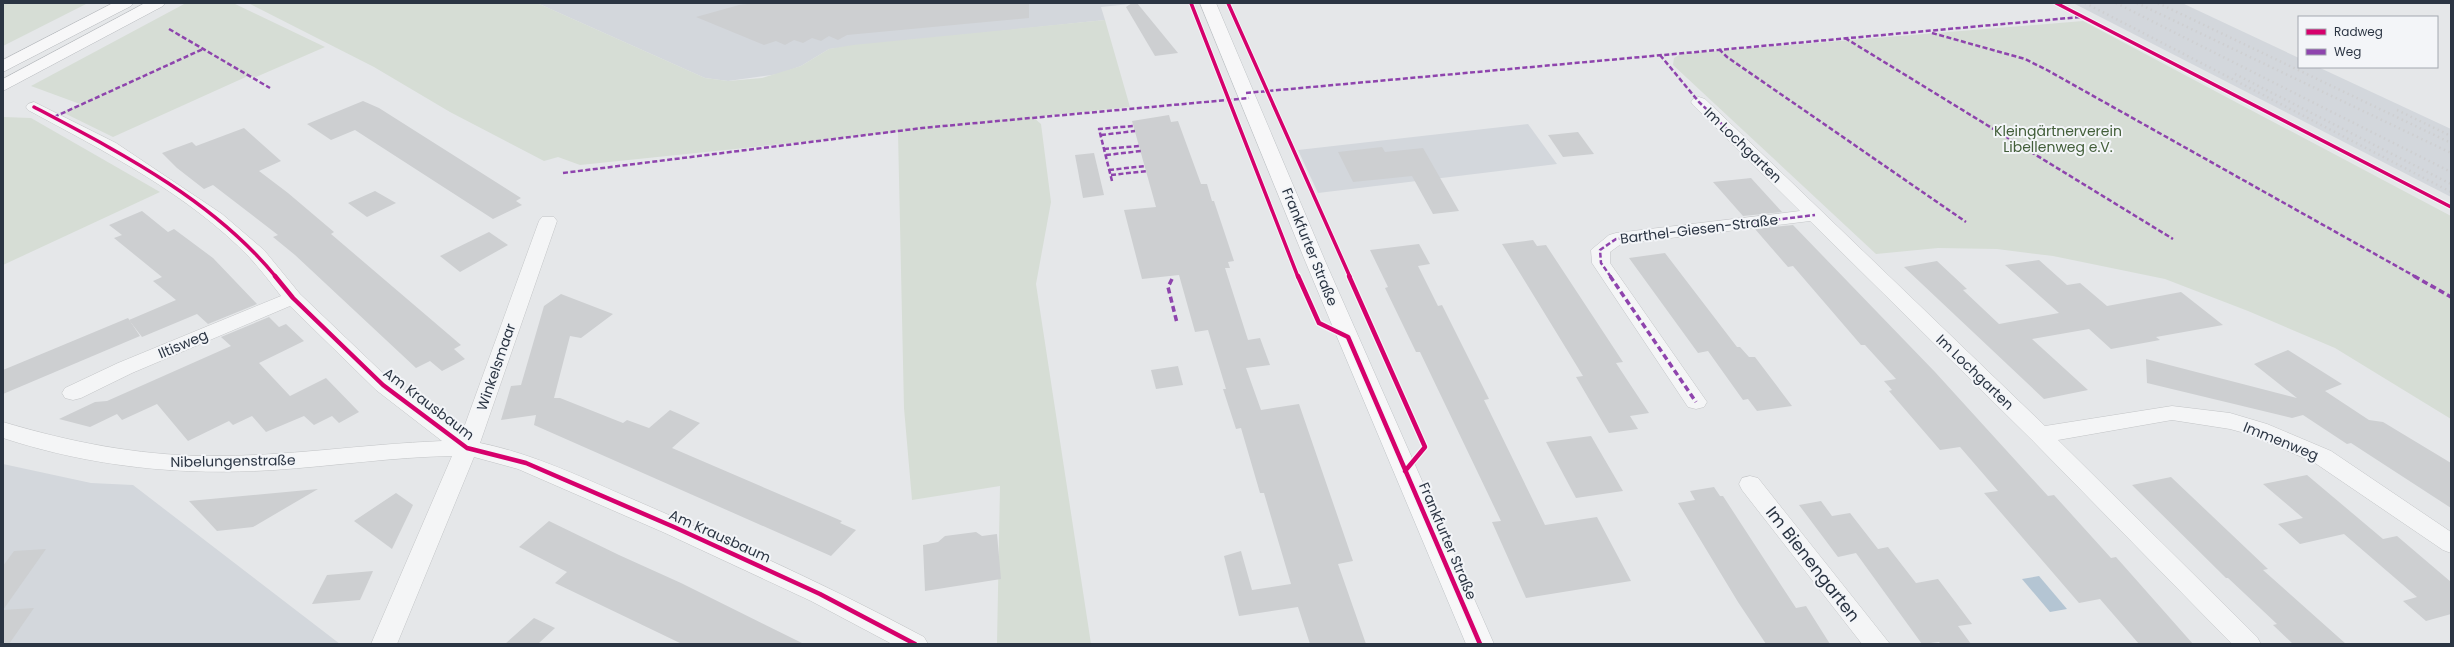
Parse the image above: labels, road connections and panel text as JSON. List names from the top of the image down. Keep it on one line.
{"streets":{"main road":["Frankfurter Straße"],"street":["Im Lochgarten","Barthel-Giesen-Straße","Iltisweg","Winkelsmaar","Am Krausbaum","Immenweg","Nibelungenstraße","Im Bienengarten"]},"crossings":[["Im Lochgarten","Barthel-Giesen-Straße"],["Im Lochgarten","Immenweg"],["Iltisweg","Am Krausbaum"],["Winkelsmaar","Am Krausbaum"],["Winkelsmaar","Nibelungenstraße"],["Am Krausbaum","Nibelungenstraße"]],"parks":["Kleingärtnerverein Libellenweg e.V."],"legend":["Radweg","Weg"]}
